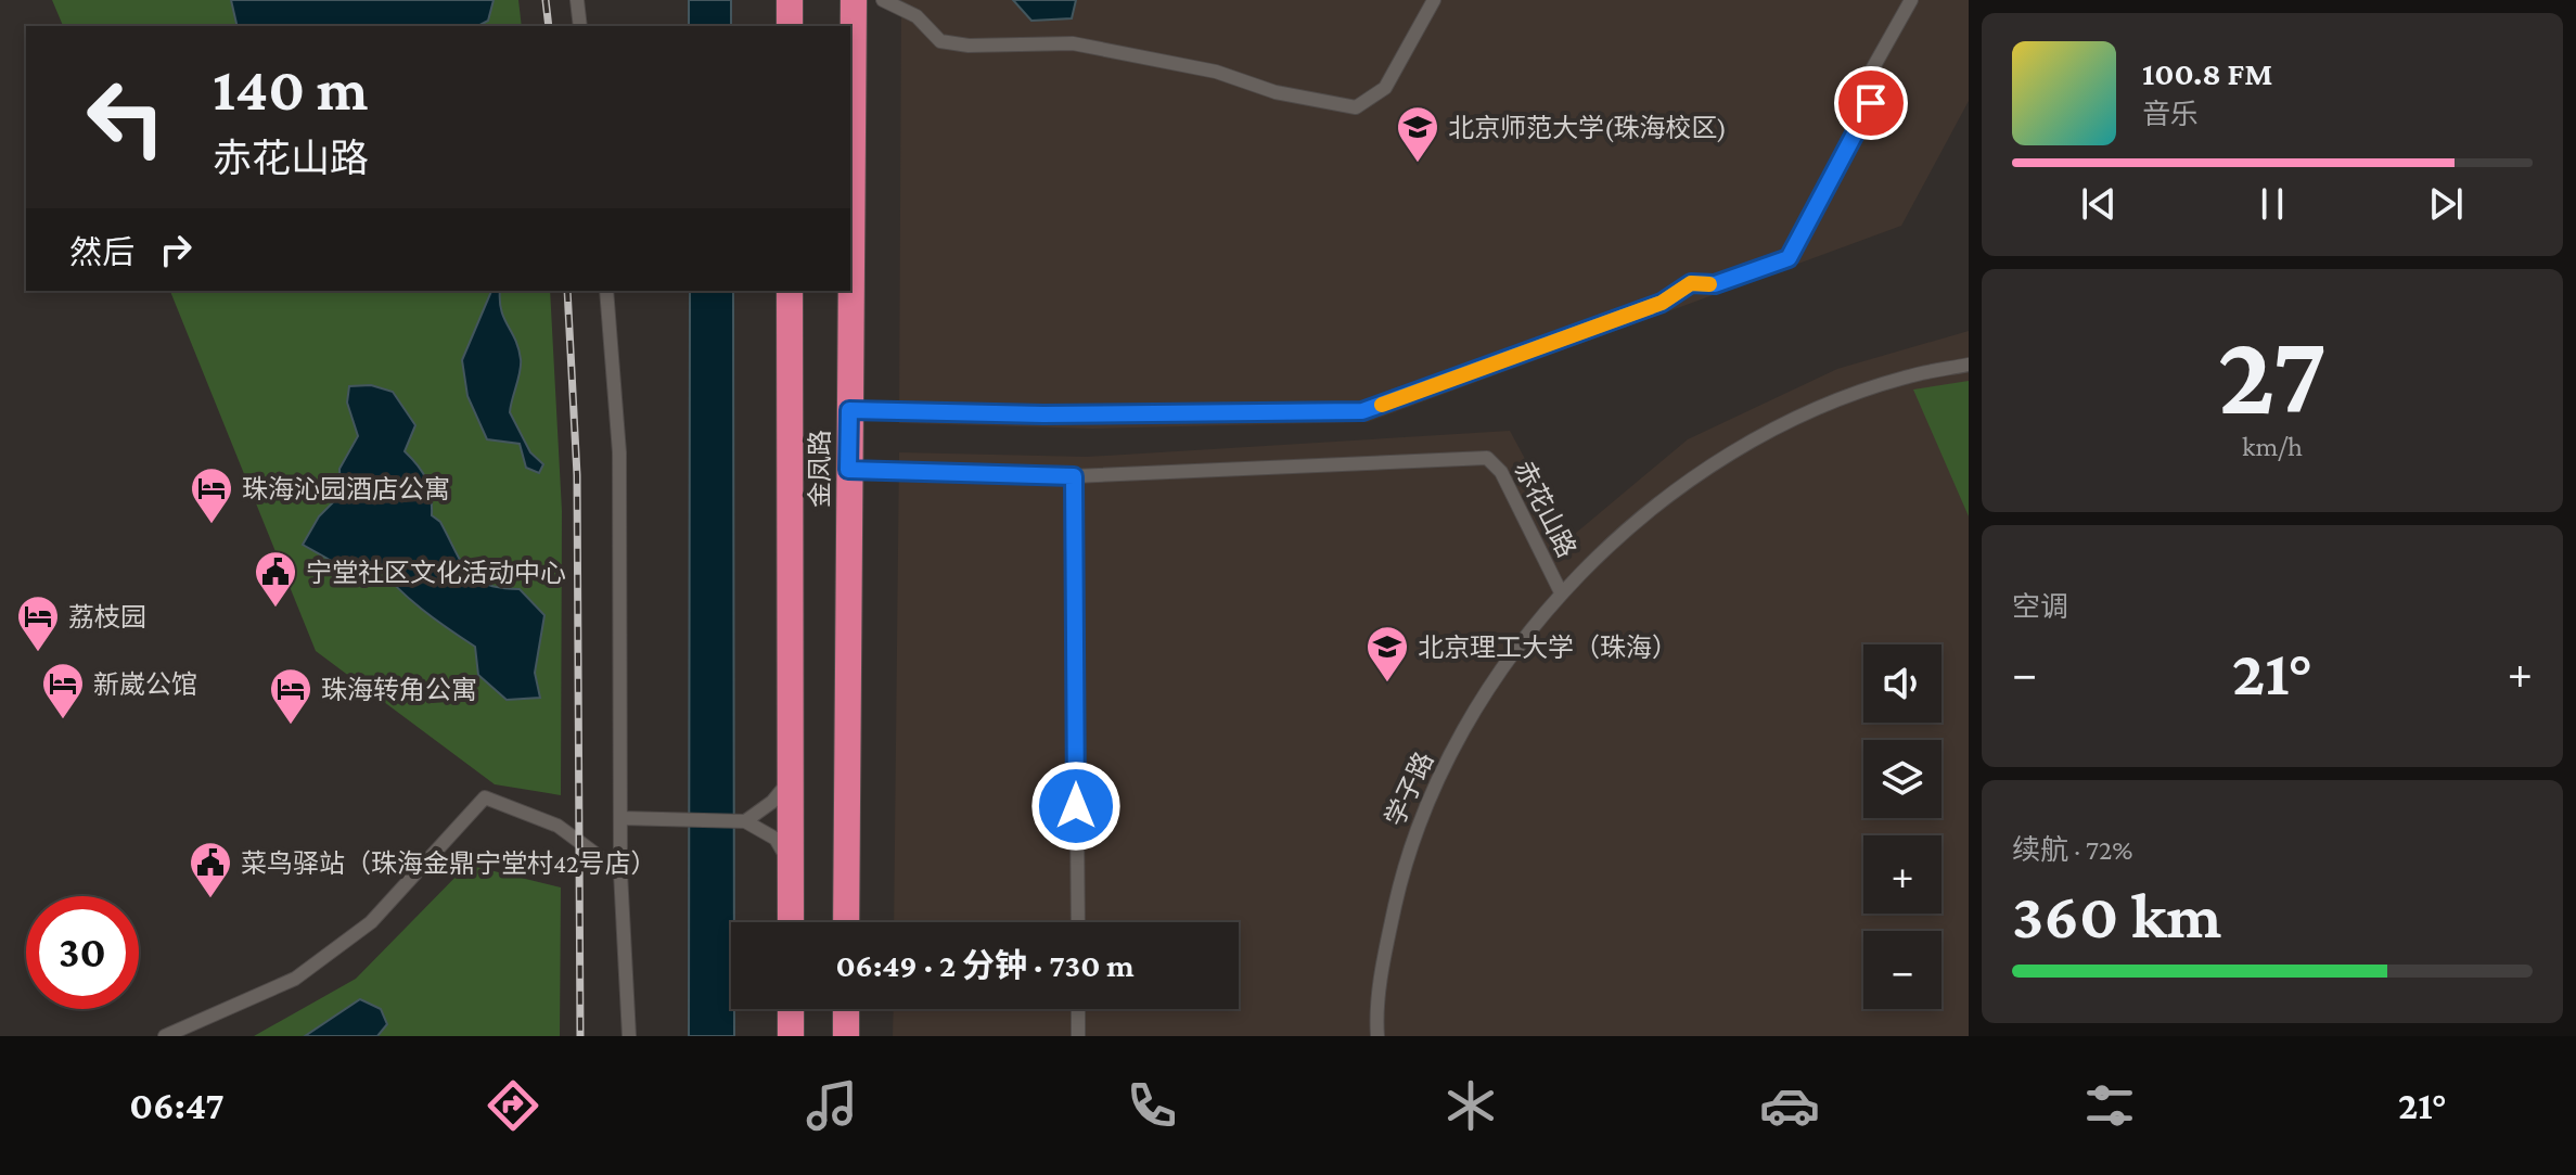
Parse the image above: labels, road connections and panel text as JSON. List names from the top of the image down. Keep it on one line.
{"streets":{"highway":["金凤路"],"street":["赤花山路","学子路"]},"crossings":[["金凤路","赤花山路"],["赤花山路","学子路"]],"places":{"school or university":["北京师范大学(珠海校区)","北京理工大学（珠海）"],"hotel":["珠海沁园酒店公寓","荔枝园","新崴公馆","珠海转角公寓"],"public building":["宁堂社区文化活动中心","菜鸟驿站（珠海金鼎宁堂村42号店）"]},"page":{"turn":["140 m","赤花山路"],"song":["100.8 FM","音乐"],"then":"然后","tile":[["27","km/h"],"空调",["续航 · 72%","360 km"]],"heat":["−","21°","+"],"map_buttons":["+","−"],"limit":"30","trip":"06:49 · 2 分钟 · 730 m","tabs":["06:47","21°"]}}
